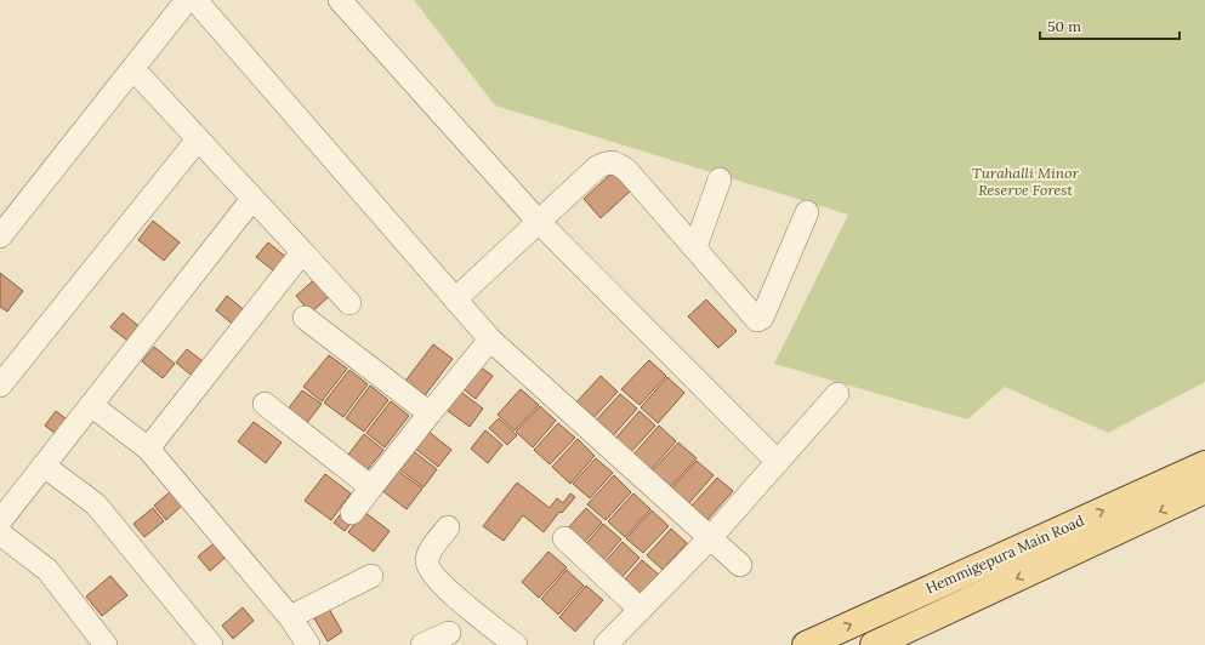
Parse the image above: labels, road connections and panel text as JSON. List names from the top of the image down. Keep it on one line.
{"streets":{"main road":["Hemmigepura Main Road"]},"parks":["Turahalli Minor Reserve Forest"],"scale_bar":"50 m"}
